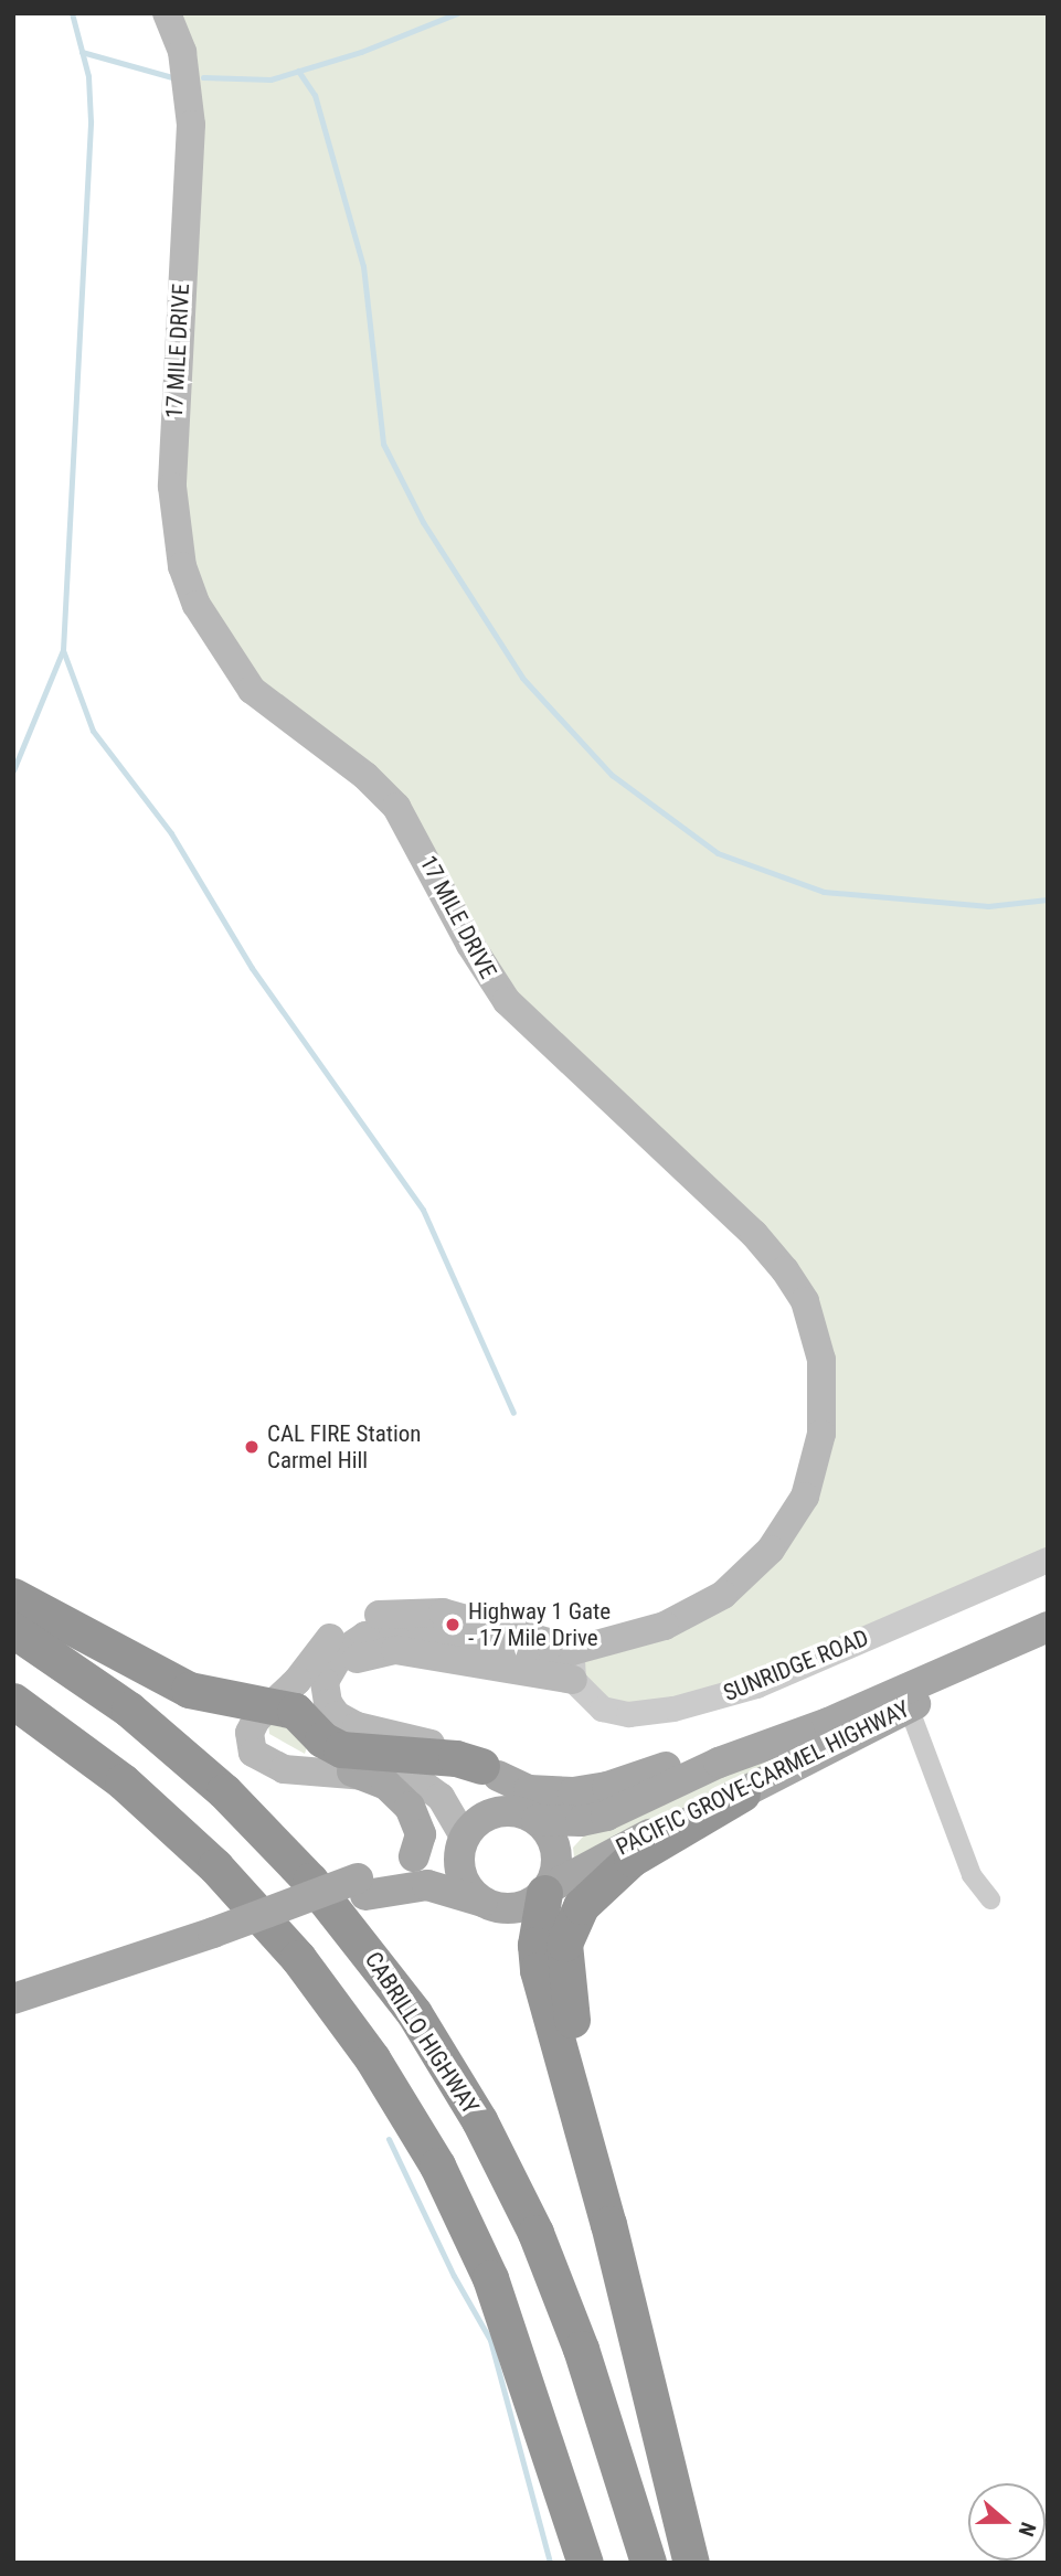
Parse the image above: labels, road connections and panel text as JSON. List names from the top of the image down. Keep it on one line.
{"streets":{"highway":["CABRILLO HIGHWAY"],"main road":["17 MILE DRIVE","PACIFIC GROVE-CARMEL HIGHWAY"],"street":["SUNRIDGE ROAD"]},"crossings":[["17 MILE DRIVE","SUNRIDGE ROAD"],["17 MILE DRIVE","PACIFIC GROVE-CARMEL HIGHWAY"]],"places":["CAL FIRE Station Carmel Hill","Highway 1 Gate - 17 Mile Drive"],"north":"right"}
